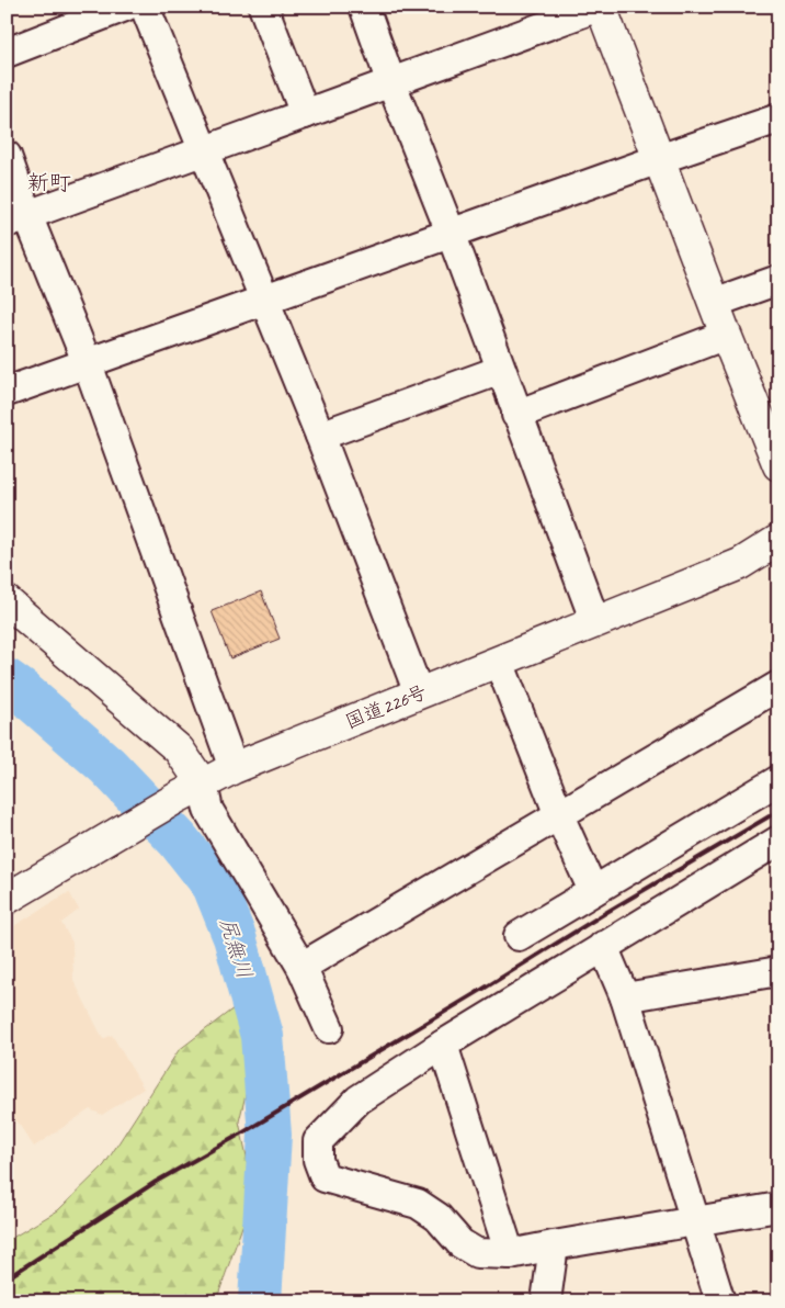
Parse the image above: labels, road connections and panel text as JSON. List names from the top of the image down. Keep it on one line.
{"streets":{"main road":["国道226号"]},"districts":["新町"],"water":["尻無川"]}
